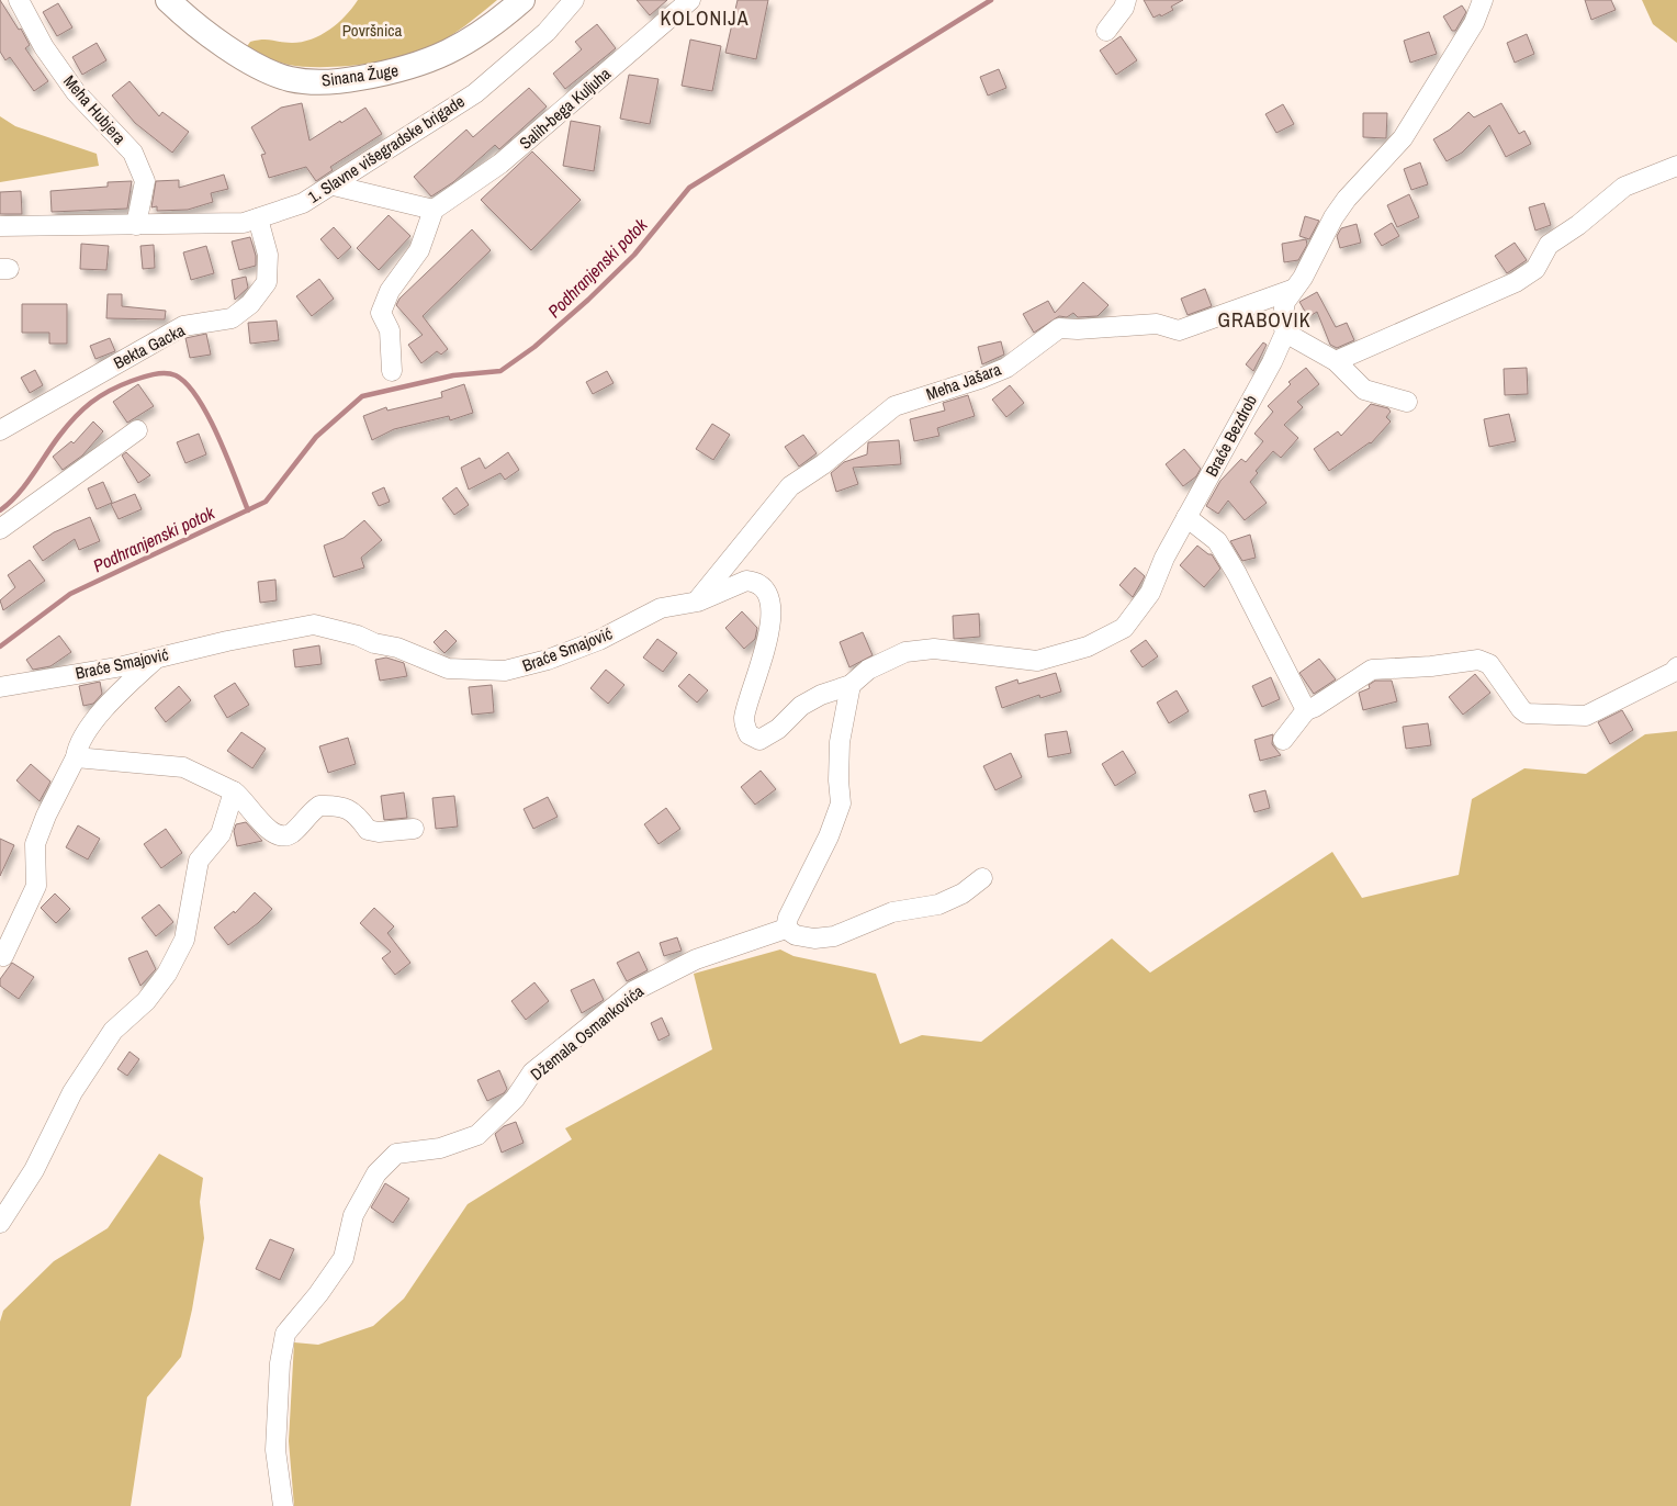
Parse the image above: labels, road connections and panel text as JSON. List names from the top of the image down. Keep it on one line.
{"streets":{"main road":["Sinana Žuge"],"street":["Salih-bega Kuljuha","Meha Hubjera","1. Slavne višegradske brigade","Bekta Gacka","Meha Jašara","Braće Bezdrob","Braće Smajović","Džemala Osmankovića"]},"crossings":[["Meha Hubjera","1. Slavne višegradske brigade"],["1. Slavne višegradske brigade","Bekta Gacka"],["Meha Jašara","Braće Bezdrob"],["Meha Jašara","Braće Smajović"],["Braće Bezdrob","Braće Smajović"]],"districts":["KOLONIJA","GRABOVIK"],"water":["Podhranjenski potok"],"parks":["Površnica"]}
